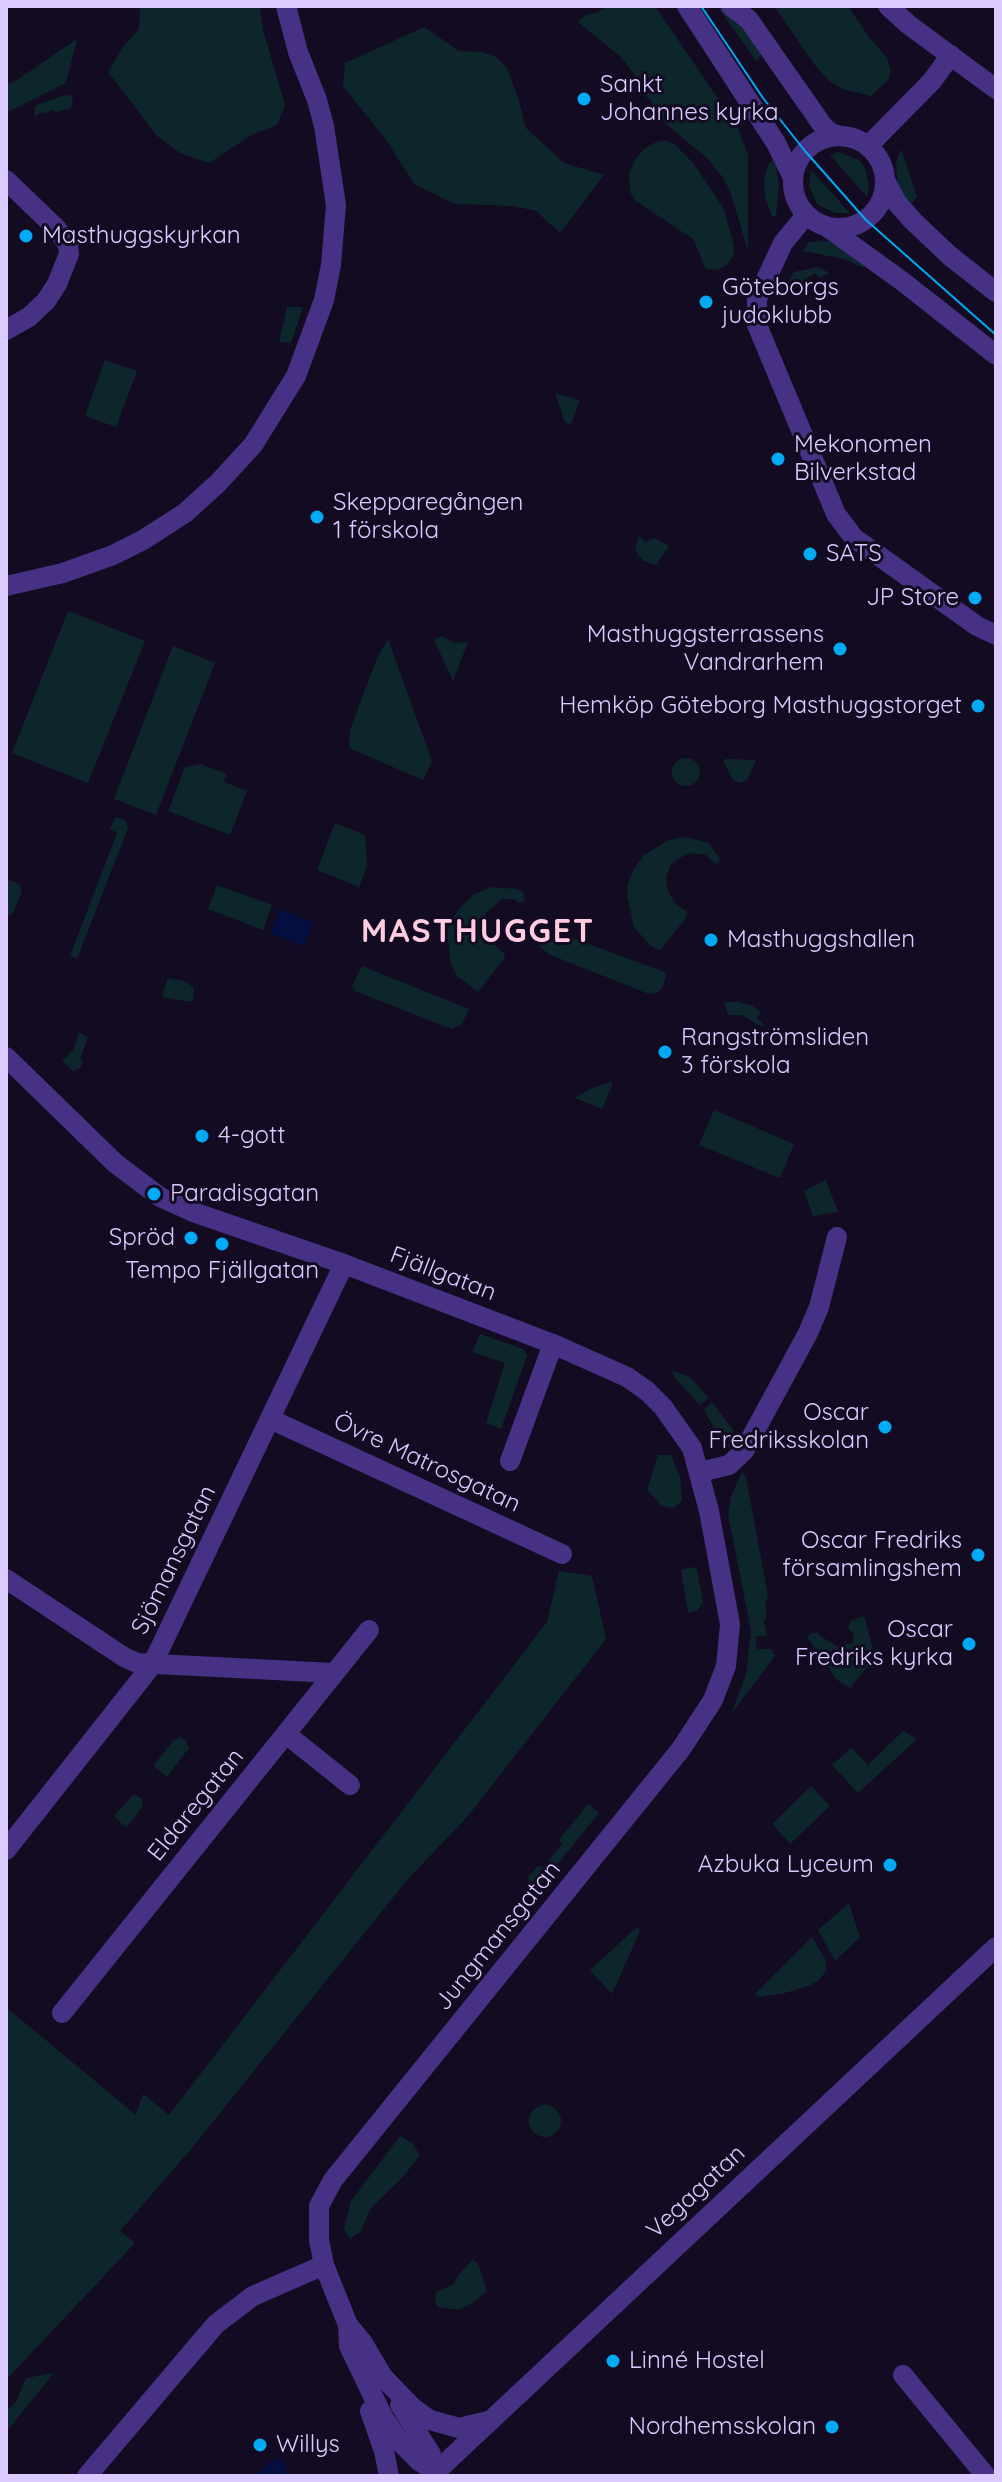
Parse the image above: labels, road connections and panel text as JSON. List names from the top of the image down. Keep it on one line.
{"streets":{"street":["Fjällgatan","Övre Matrosgatan","Sjömansgatan","Eldaregatan","Jungmansgatan","Vegagatan"]},"crossings":[["Fjällgatan","Sjömansgatan"],["Fjällgatan","Jungmansgatan"],["Övre Matrosgatan","Sjömansgatan"]],"districts":["MASTHUGGET"],"places":["Sankt Johannes kyrka","Masthuggskyrkan","Göteborgs judoklubb","Mekonomen Bilverkstad","Skepparegången 1 förskola","SATS","JP Store","Masthuggsterrassens Vandrarhem","Hemköp Göteborg Masthuggstorget","Masthuggshallen","Rangströmsliden 3 förskola","4-gott","Paradisgatan","Spröd","Tempo Fjällgatan","Oscar Fredriksskolan","Oscar Fredriks församlingshem","Oscar Fredriks kyrka","Azbuka Lyceum","Linné Hostel","Nordhemsskolan","Willys"]}
